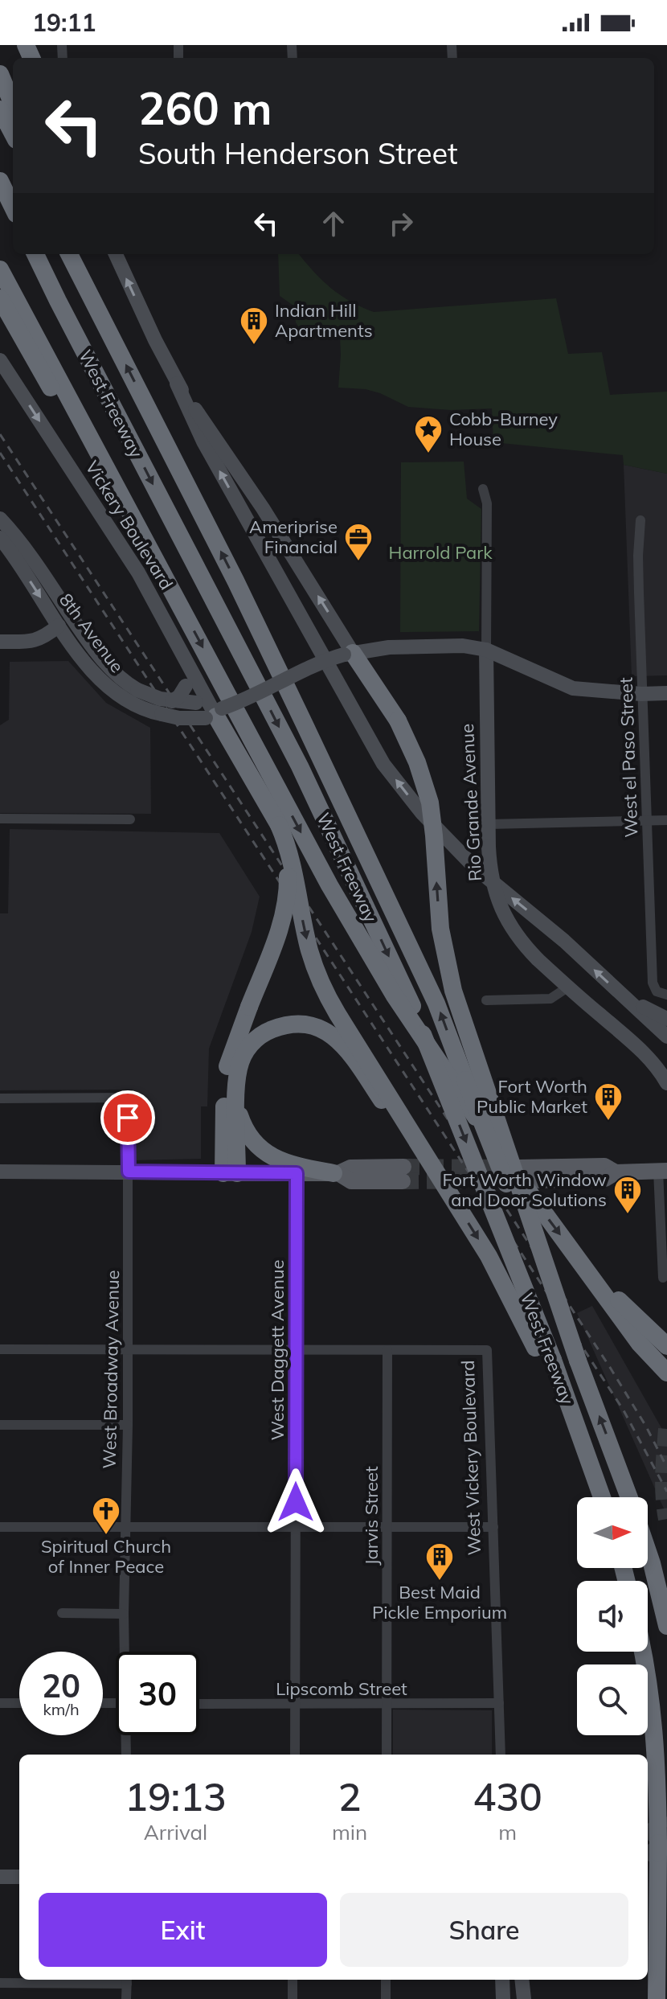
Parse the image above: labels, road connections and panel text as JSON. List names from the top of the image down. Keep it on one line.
{"streets":{"highway":["West Freeway"],"main road":["Vickery Boulevard","8th Avenue","Rio Grande Avenue"],"street":["West el Paso Street","West Daggett Avenue","West Broadway Avenue","West Vickery Boulevard","Jarvis Street","Lipscomb Street"]},"crossings":[["Vickery Boulevard","8th Avenue"],["West Daggett Avenue","Lipscomb Street"],["West Vickery Boulevard","Jarvis Street"],["West Vickery Boulevard","Lipscomb Street"],["Jarvis Street","Lipscomb Street"]],"parks":["Harrold Park"],"places":{"building":["Indian Hill Apartments","Fort Worth Public Market","Fort Worth Window and Door Solutions","Best Maid Pickle Emporium"],"place":["Cobb-Burney House"],"office":["Ameriprise Financial"],"church":["Spiritual Church of Inner Peace"]},"north":"right","page":{"status":"19:11","turn":["260 m","South Henderson Street"],"speed":"20 km/h","limit":"30","eta":["19:13","Arrival","2","min","430","m"],"buttons":["Exit","Share"]}}
